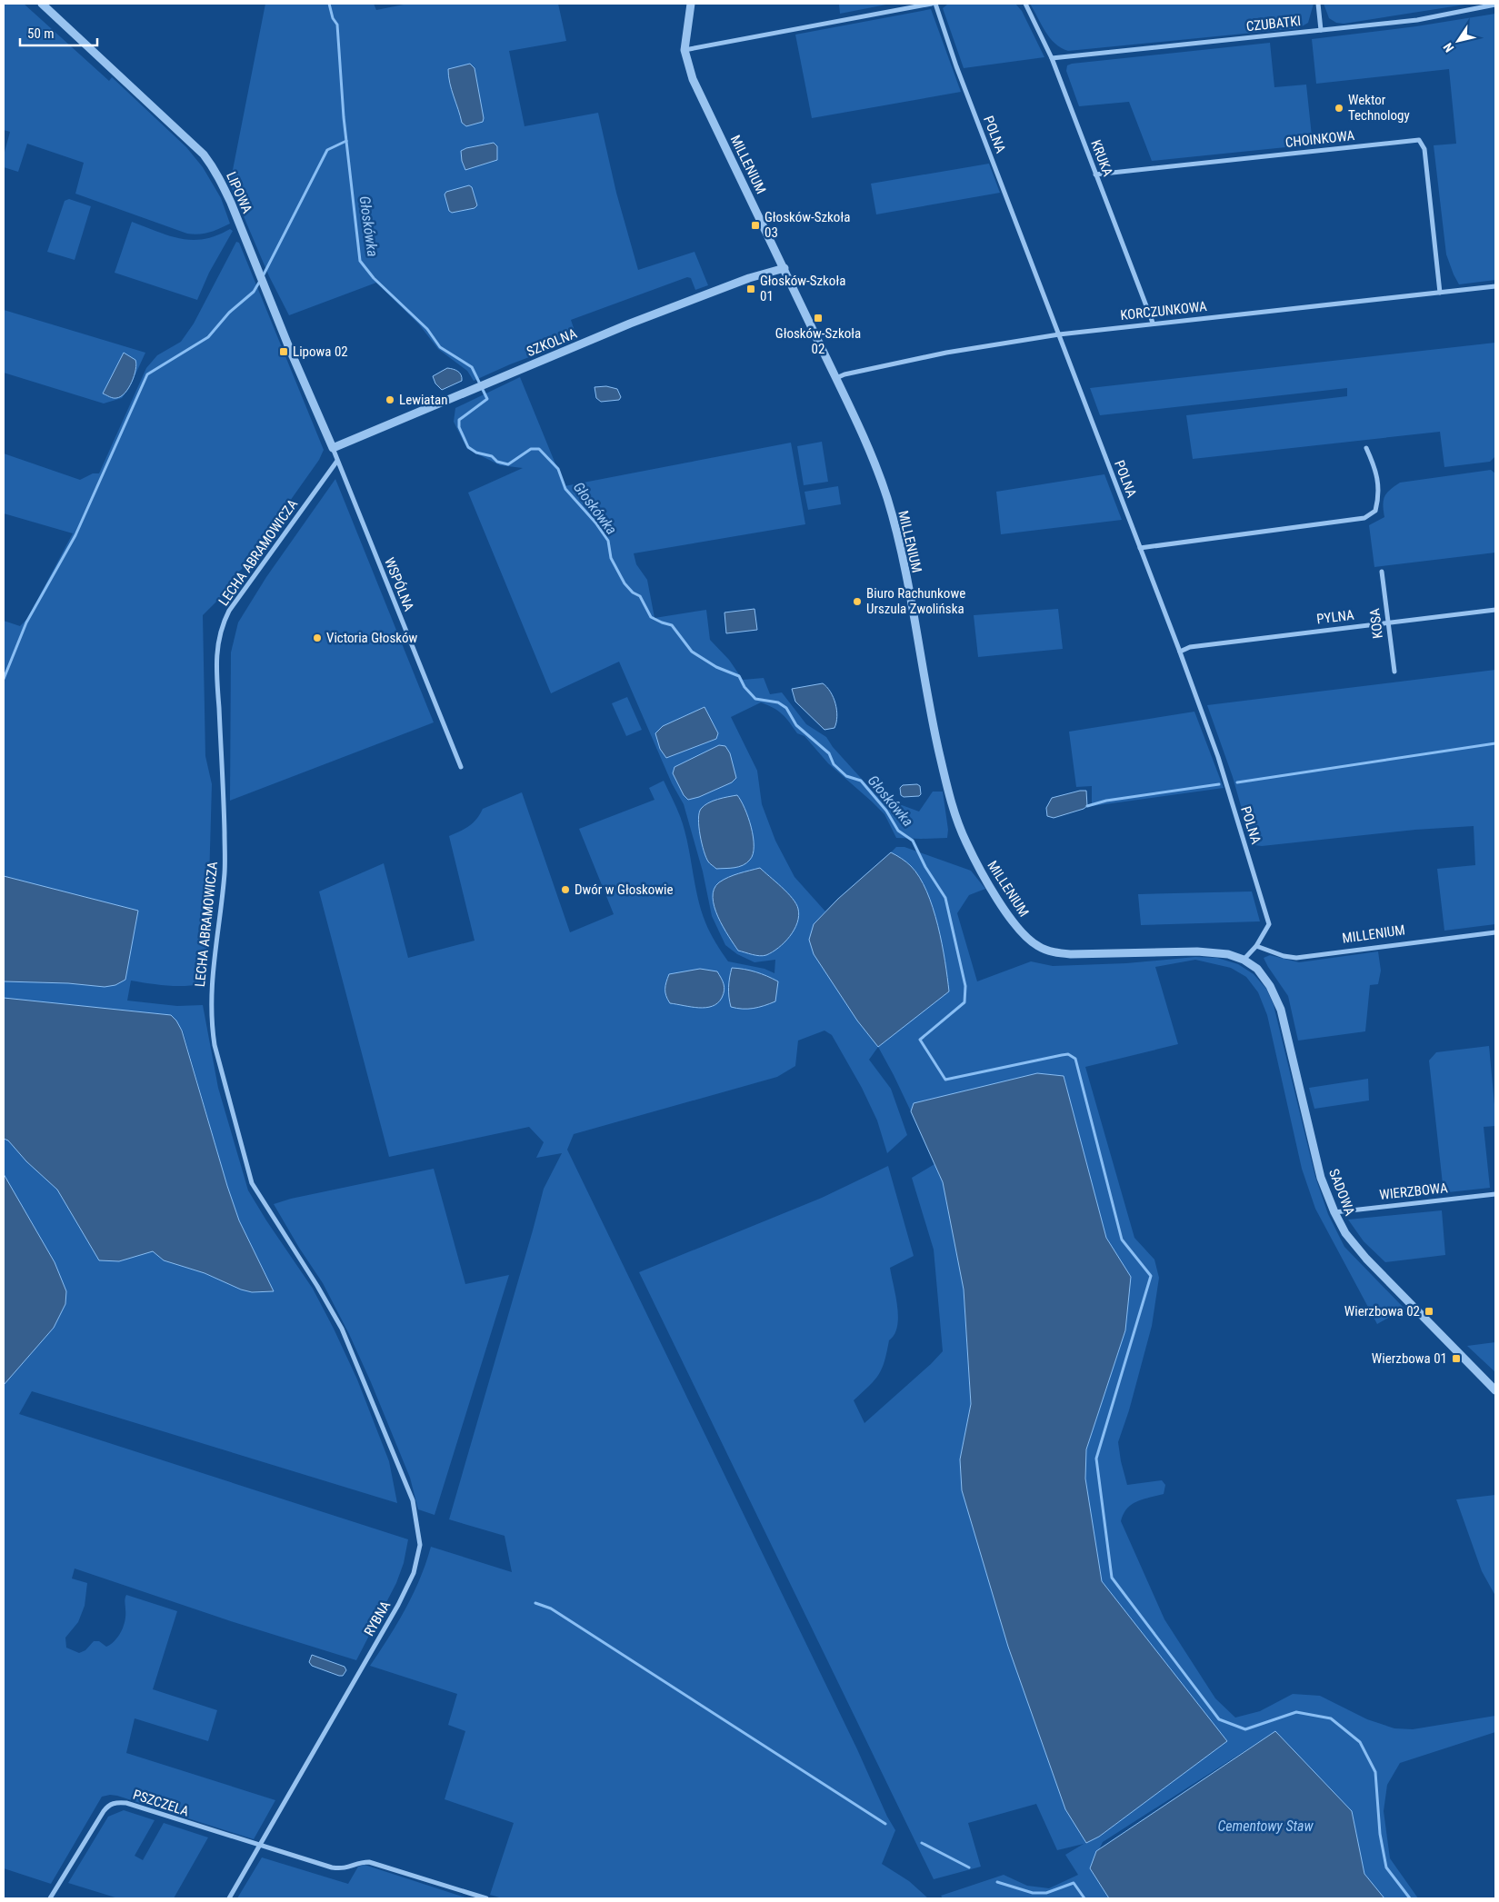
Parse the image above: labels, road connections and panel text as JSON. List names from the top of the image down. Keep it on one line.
{"streets":{"street":["CZUBATKI","POLNA","CHOINKOWA","KRUKA","MILLENIUM","LIPOWA","KORCZUNKOWA","SZKOLNA","LECHA ABRAMOWICZA","WSPÓLNA","PYLNA","KOSA","WIERZBOWA","SADOWA","RYBNA","PSZCZELA"]},"crossings":[["CZUBATKI","KRUKA"],["POLNA","MILLENIUM"],["POLNA","KORCZUNKOWA"],["POLNA","PYLNA"],["POLNA","SADOWA"],["CHOINKOWA","KRUKA"],["CHOINKOWA","KORCZUNKOWA"],["KRUKA","KORCZUNKOWA"],["MILLENIUM","KORCZUNKOWA"],["MILLENIUM","SZKOLNA"],["MILLENIUM","SADOWA"],["LIPOWA","SZKOLNA"],["LECHA ABRAMOWICZA","WSPÓLNA"],["LECHA ABRAMOWICZA","RYBNA"],["PYLNA","KOSA"],["WIERZBOWA","SADOWA"],["RYBNA","PSZCZELA"]],"water":["Głoskówka","Cementowy Staw"],"places":{"other":["Wektor Technology","Lewiatan","Biuro Rachunkowe Urszula Zwolińska","Victoria Głosków","Dwór w Głoskowie"],"transit":["Głosków-Szkoła 03","Głosków-Szkoła 01","Głosków-Szkoła 02","Lipowa 02","Wierzbowa 02","Wierzbowa 01"]},"scale_bar":"50 m","north":"bottom left"}
